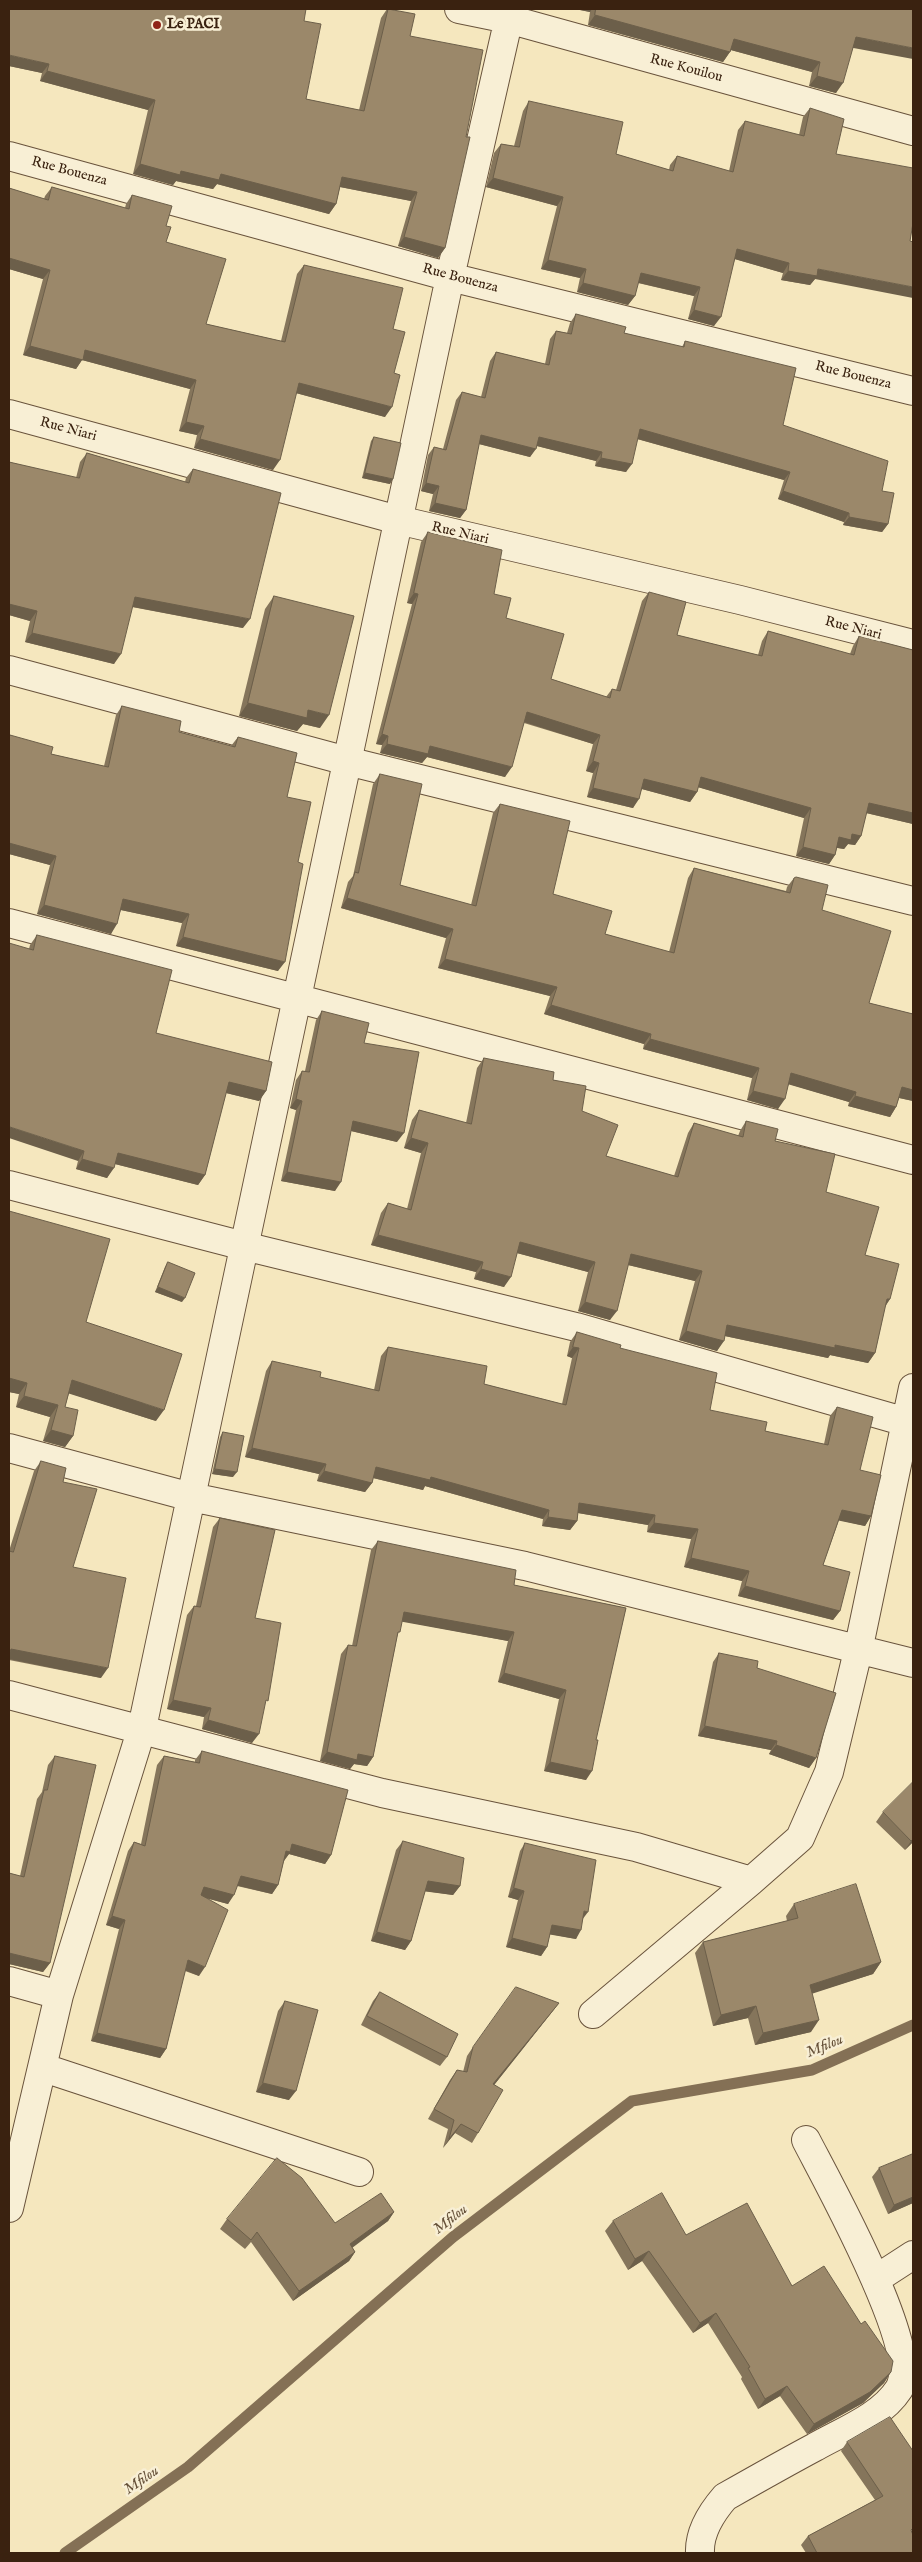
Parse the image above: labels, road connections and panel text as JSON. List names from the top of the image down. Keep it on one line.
{"streets":{"street":["Rue Kouilou","Rue Bouenza","Rue Niari"]},"water":["Mfilou"],"places":["Le PACI"]}
